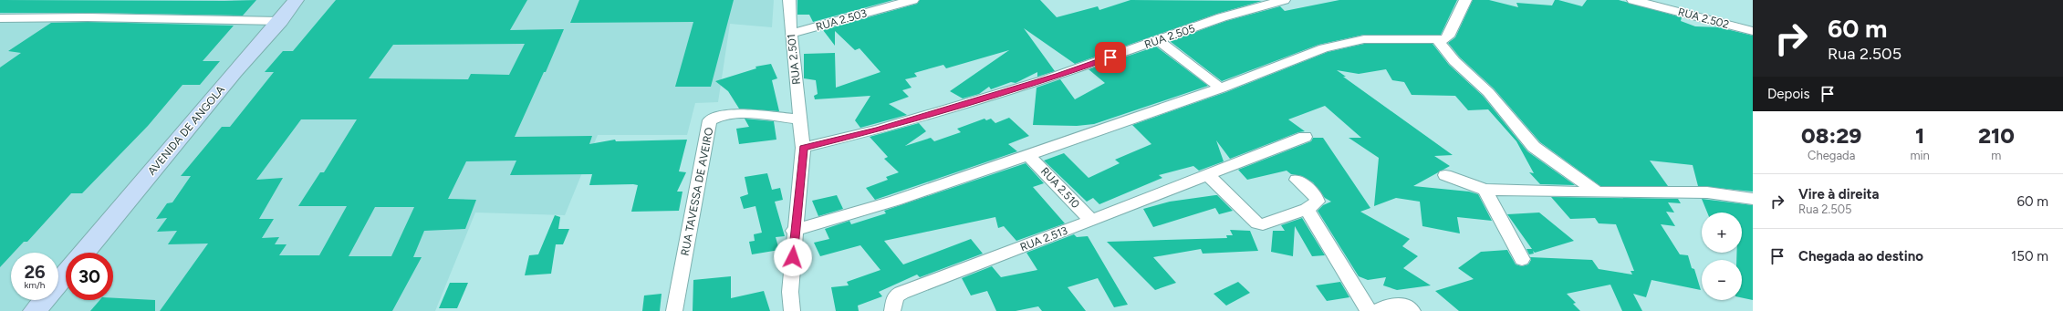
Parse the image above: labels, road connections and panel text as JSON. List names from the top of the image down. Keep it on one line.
{"streets":{"main road":["AVENIDA DE ANGOLA"],"street":["RUA 2.502","RUA 2.503","RUA 2.505","RUA 2.501","RUA 2.510","RUA TAVESSA DE AVEIRO","RUA 2.513"]},"crossings":[["RUA 2.503","RUA 2.501"],["RUA 2.505","RUA 2.501"],["RUA 2.501","RUA TAVESSA DE AVEIRO"],["RUA 2.510","RUA 2.513"]],"page":{"turn":["60 m","Rua 2.505"],"then":"Depois","eta":["08:29","Chegada","1","min","210","m"],"list":[{"name":"Vire à direita","note":"Rua 2.505","value":"60 m"},{"name":"Chegada ao destino","value":"150 m"}],"map_buttons":["+","−"],"speed":"26 km/h","limit":"30"}}
